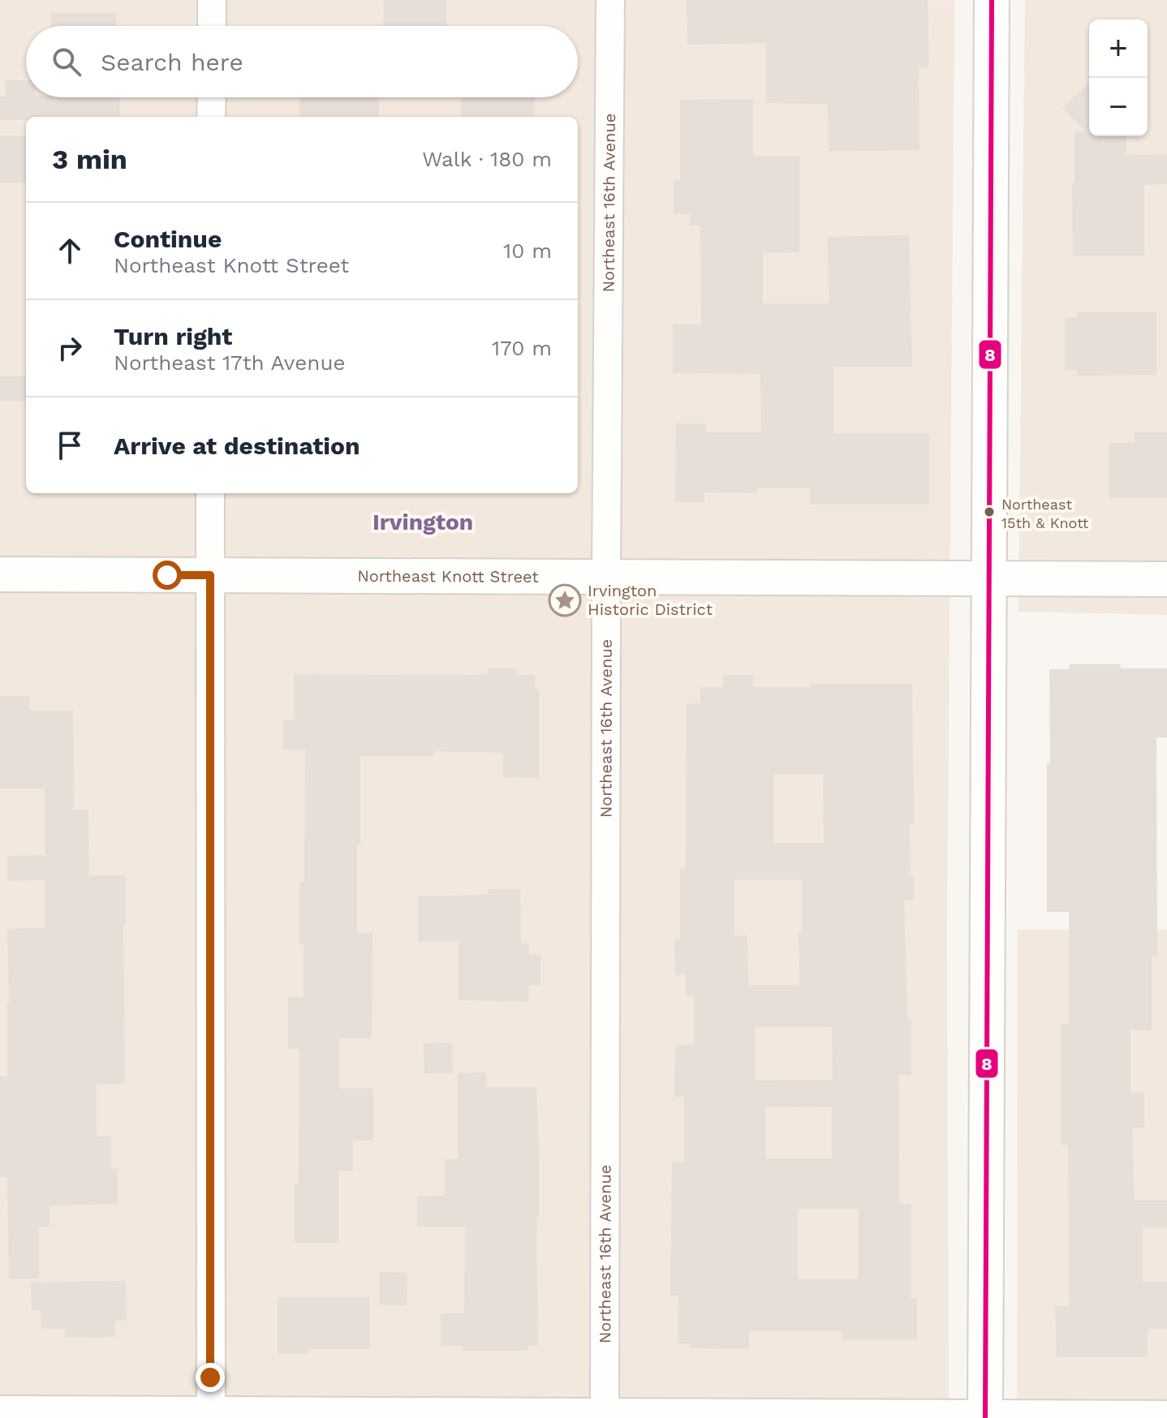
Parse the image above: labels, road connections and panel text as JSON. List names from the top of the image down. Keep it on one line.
{"streets":{"street":["Northeast 16th Avenue","Northeast Knott Street"]},"crossings":[["Northeast 16th Avenue","Northeast Knott Street"]],"districts":["Irvington"],"places":{"other":["Northeast 15th & Knott"],"place":["Irvington Historic District"]},"lines":["transit line 8"],"page":{"map_buttons":["+","−"],"search":"Search here","heading":["3 min","Walk · 180 m"],"list":[["Continue","Northeast Knott Street","10 m"],["Turn right","Northeast 17th Avenue","170 m"],"Arrive at destination"]}}
